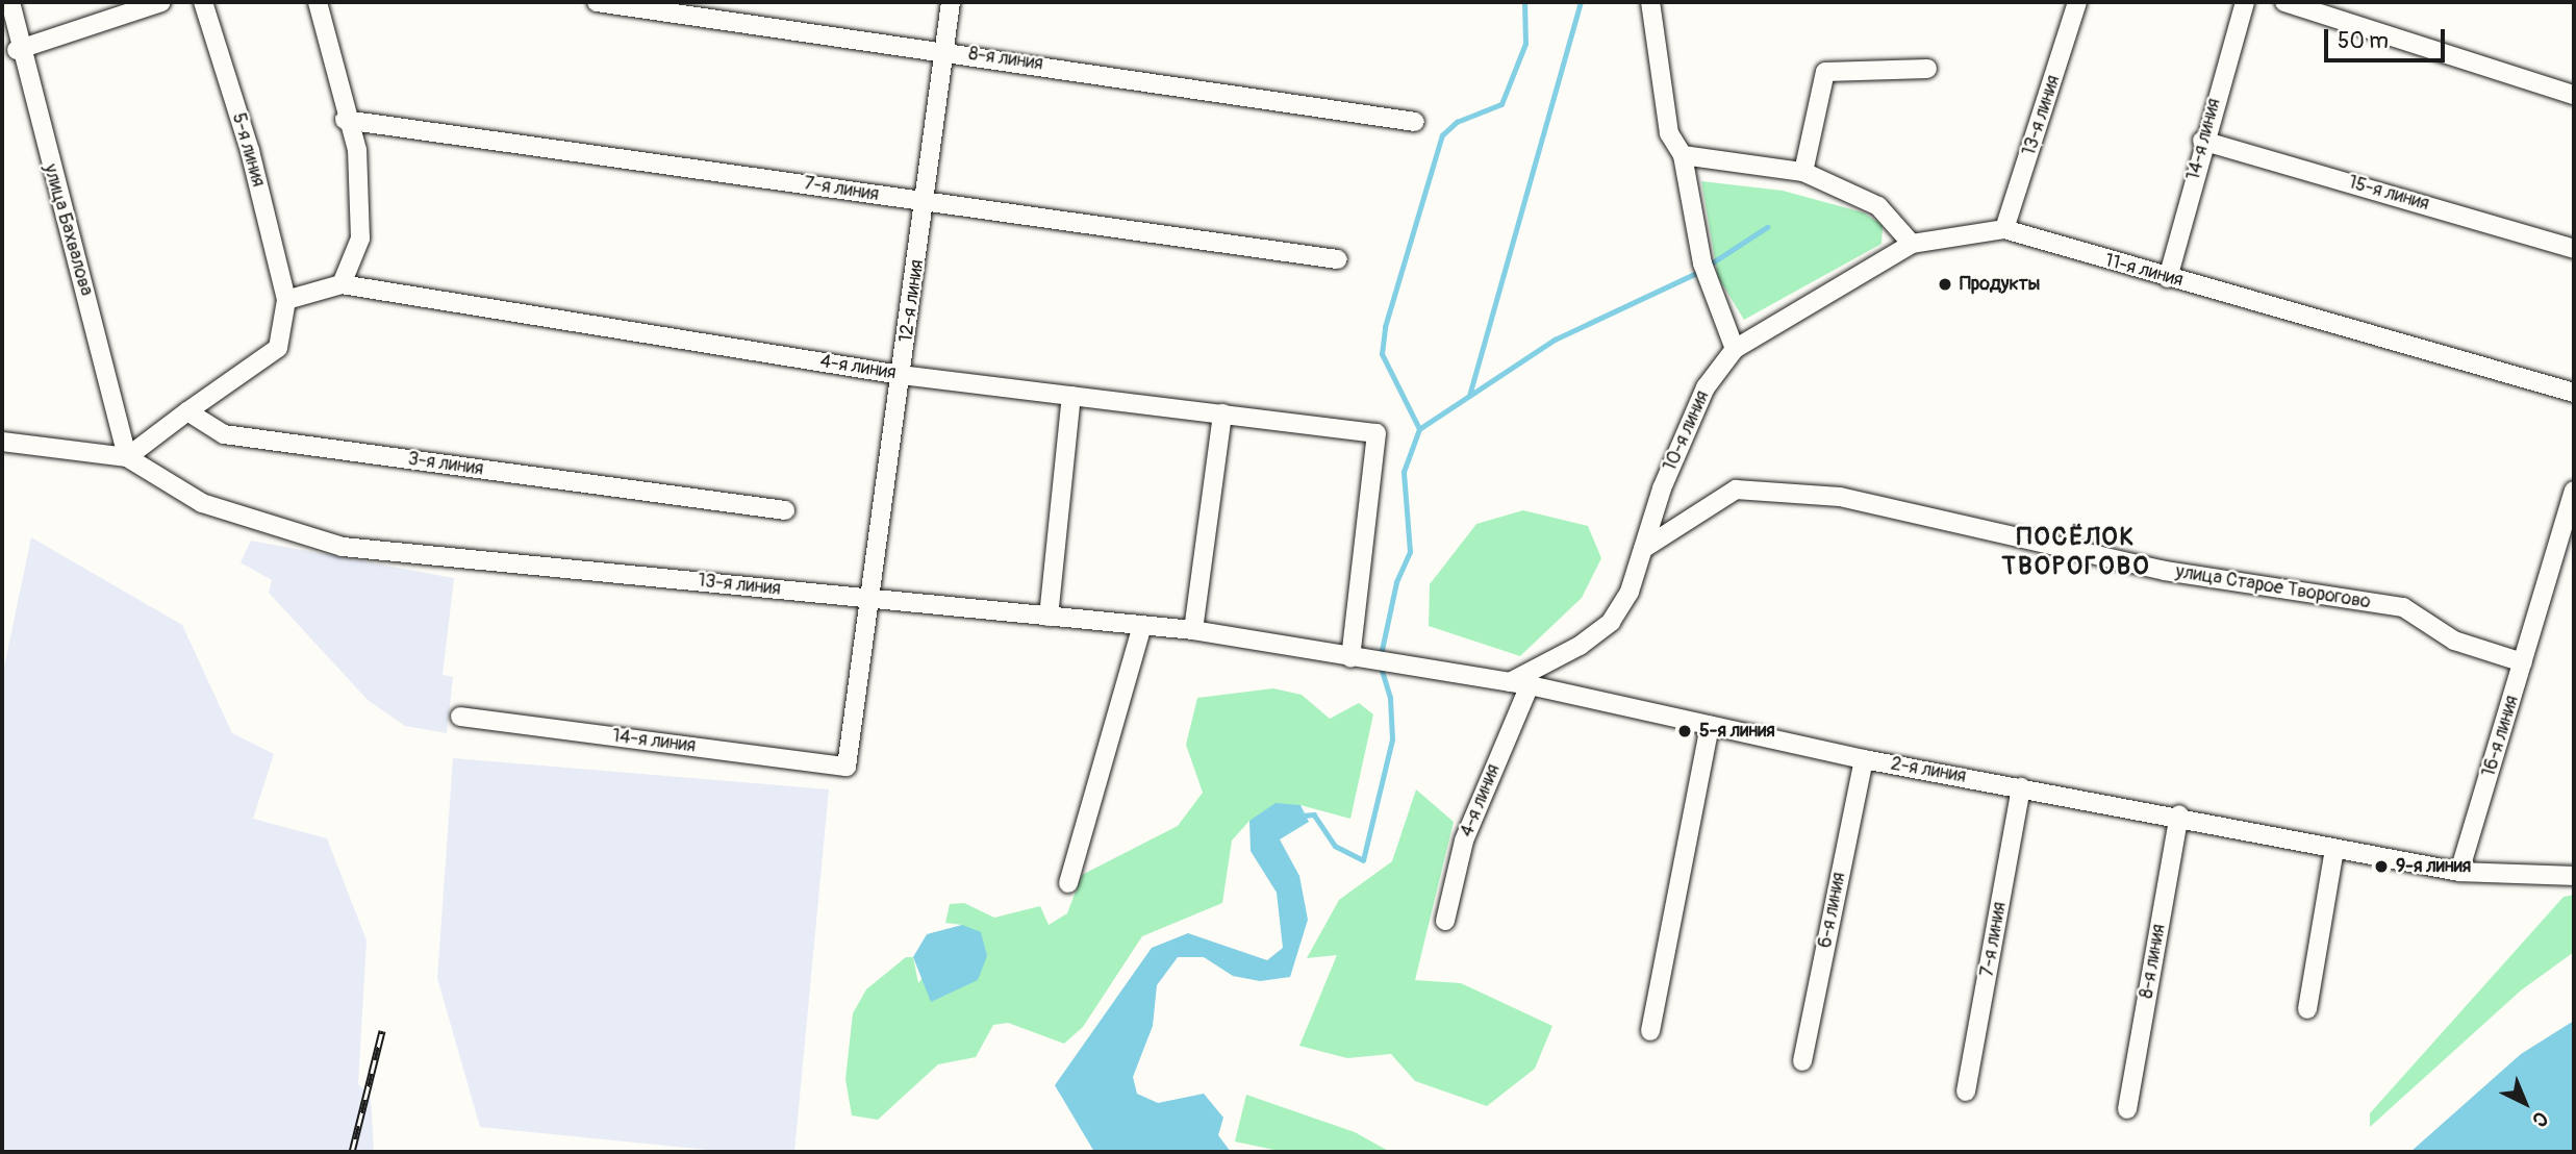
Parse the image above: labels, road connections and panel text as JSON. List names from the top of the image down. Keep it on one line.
{"streets":{"street":["8-я линия","13-я линия","14-я линия","5-я линия","7-я линия","15-я линия","улица Бахвалова","11-я линия","12-я линия","4-я линия","10-я линия","3-я линия","улица Старое Творогово","16-я линия","2-я линия","6-я линия"]},"crossings":[["8-я линия","12-я линия"],["8-я линия","2-я линия"],["13-я линия","улица Бахвалова"],["13-я линия","11-я линия"],["13-я линия","12-я линия"],["13-я линия","4-я линия"],["13-я линия","2-я линия"],["14-я линия","15-я линия"],["14-я линия","11-я линия"],["14-я линия","12-я линия"],["7-я линия","12-я линия"],["7-я линия","2-я линия"],["11-я линия","10-я линия"],["12-я линия","4-я линия"],["4-я линия","2-я линия"],["10-я линия","улица Старое Творогово"],["10-я линия","2-я линия"],["улица Старое Творогово","16-я линия"],["16-я линия","2-я линия"],["2-я линия","6-я линия"]],"districts":["ПОСЁЛОК ТВОРОГОВО"],"places":["Продукты","5-я линия","9-я линия"],"scale_bar":"50 m","north":"bottom right"}
